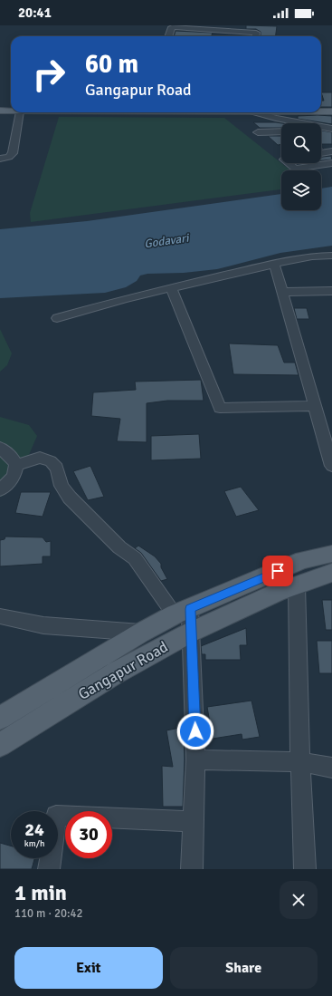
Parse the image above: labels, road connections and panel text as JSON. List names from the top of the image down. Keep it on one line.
{"streets":{"main road":["Gangapur Road"]},"water":["Godavari"],"page":{"status":"20:41","turn":["60 m","Gangapur Road"],"speed":"24 km/h","limit":"30","heading":["1 min","110 m · 20:42"],"buttons":["Exit","Share"]}}
